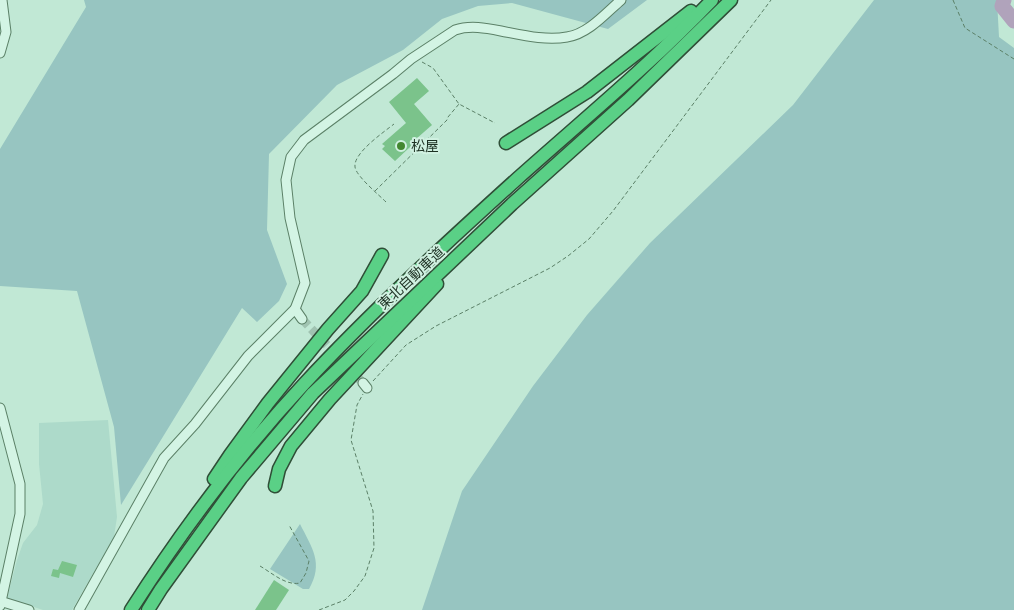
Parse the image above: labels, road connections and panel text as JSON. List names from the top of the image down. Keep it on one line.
{"streets":{"highway":["東北自動車道"]},"places":["松屋"]}
